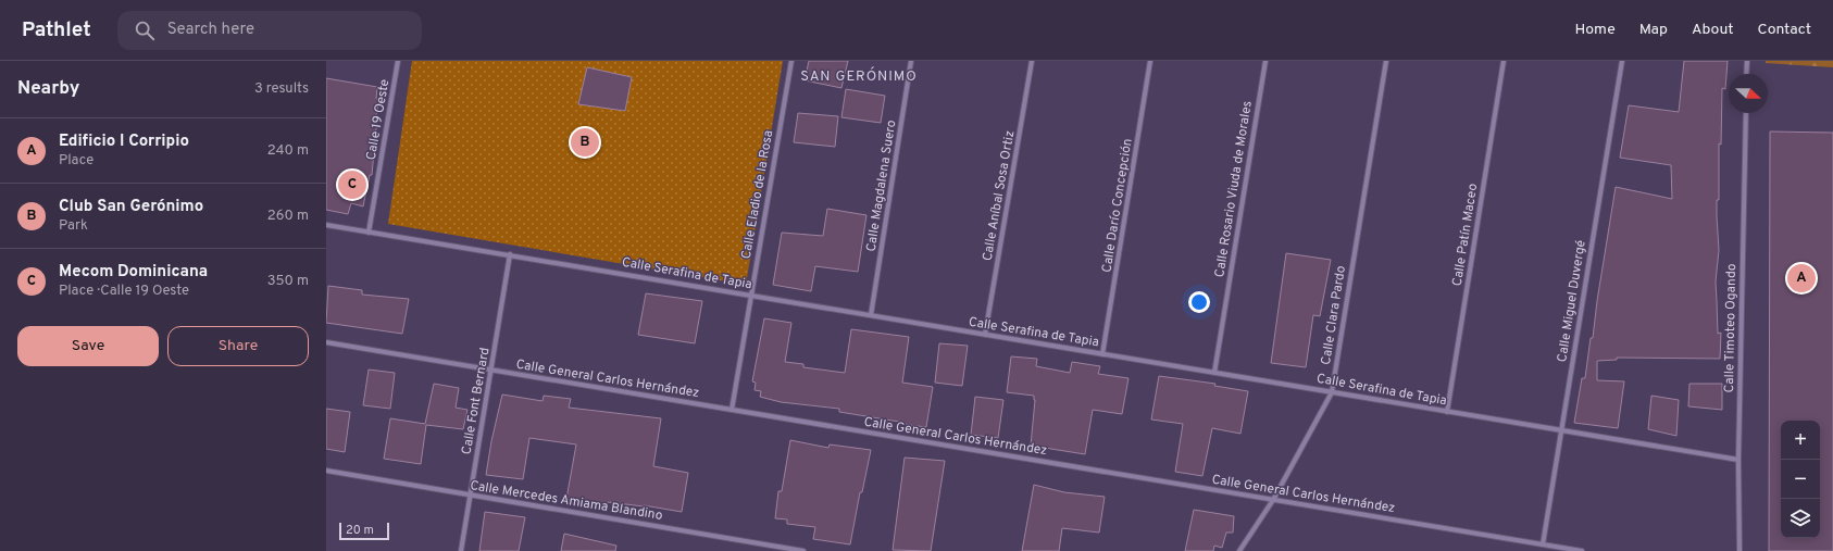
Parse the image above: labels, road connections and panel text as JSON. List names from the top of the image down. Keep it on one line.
{"streets":{"street":["Calle 19 Oeste","Calle Magdalena Suero","Calle Rosario Viuda de Morales","Calle Eladio de la Rosa","Calle Aníbal Sosa Ortiz","Calle Darío Concepción","Calle Patín Maceo","Calle Serafina de Tapia","Calle Miguel Duvergé","Calle Clara Pardo","Calle Timoteo Ogando","Calle General Carlos Hernández","Calle Font Bernard","Calle Mercedes Amiama Blandino"]},"crossings":[["Calle 19 Oeste","Calle Serafina de Tapia"],["Calle Magdalena Suero","Calle Serafina de Tapia"],["Calle Rosario Viuda de Morales","Calle Serafina de Tapia"],["Calle Eladio de la Rosa","Calle Serafina de Tapia"],["Calle Eladio de la Rosa","Calle General Carlos Hernández"],["Calle Aníbal Sosa Ortiz","Calle Serafina de Tapia"],["Calle Darío Concepción","Calle Serafina de Tapia"],["Calle Patín Maceo","Calle Serafina de Tapia"],["Calle Serafina de Tapia","Calle Miguel Duvergé"],["Calle Serafina de Tapia","Calle Clara Pardo"],["Calle Serafina de Tapia","Calle Timoteo Ogando"],["Calle Serafina de Tapia","Calle Font Bernard"],["Calle Miguel Duvergé","Calle General Carlos Hernández"],["Calle Clara Pardo","Calle General Carlos Hernández"],["Calle General Carlos Hernández","Calle Font Bernard"],["Calle Font Bernard","Calle Mercedes Amiama Blandino"]],"districts":["SAN GERÓNIMO"],"scale_bar":"20 m","north":"right","page":{"header":"Pathlet","search":"Search here","nav":["Home","Map","About","Contact"],"heading":["Nearby","3 results"],"list":[{"mark":"A","name":"Edificio I Corripio","note":"Place","value":"240 m"},{"mark":"B","name":"Club San Gerónimo","note":"Park","value":"260 m"},{"mark":"C","name":"Mecom Dominicana","note":"Place · Calle 19 Oeste","value":"350 m"}],"pins":["B","C","A"],"buttons":["Save","Share"],"map_buttons":["+","−"],"scale":"20 m"}}
